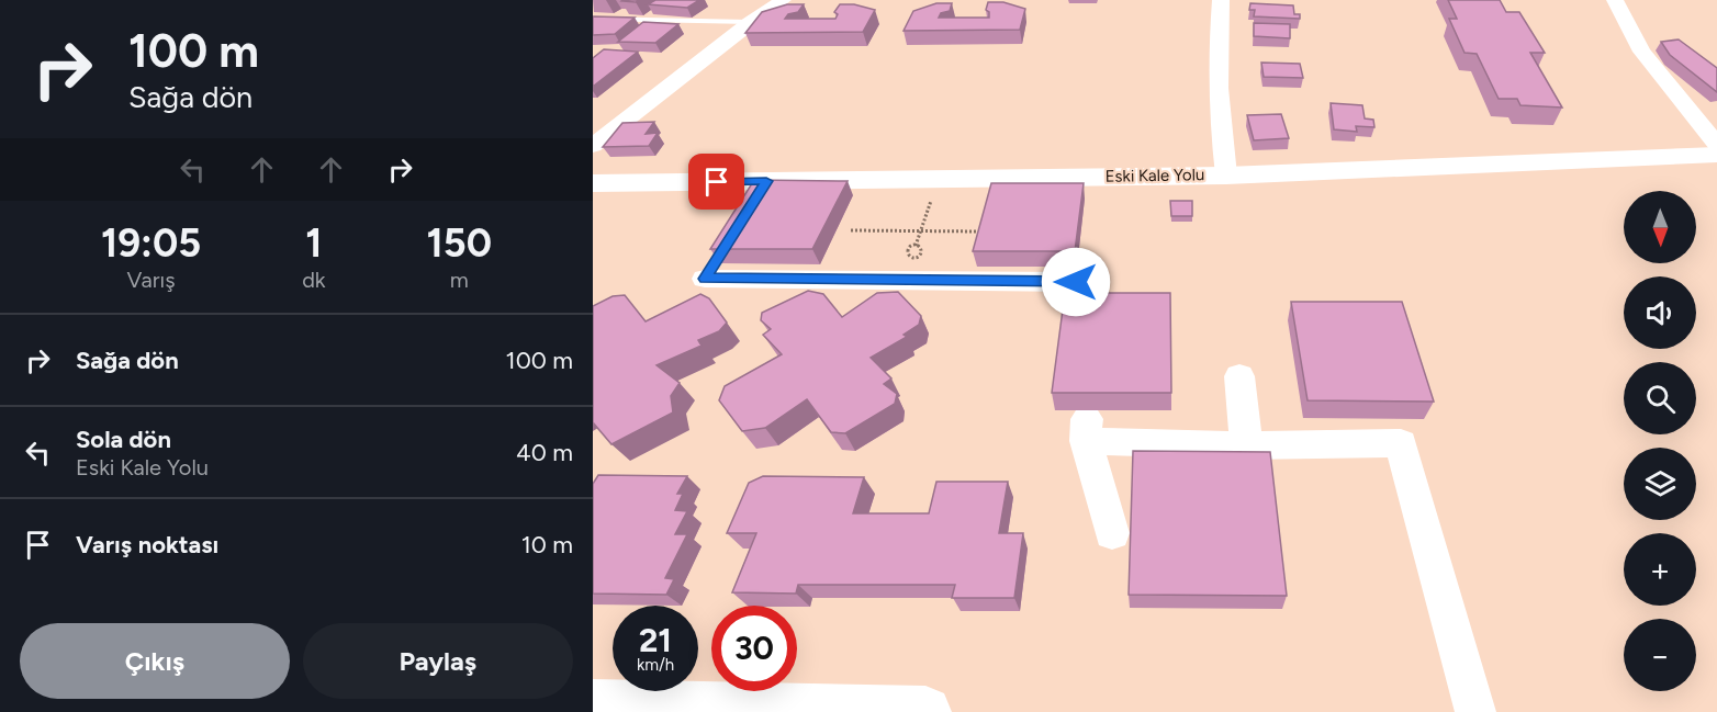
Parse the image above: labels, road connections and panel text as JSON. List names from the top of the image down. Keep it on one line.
{"streets":{"street":["Eski Kale Yolu"]},"north":"bottom","page":{"turn":["100 m","Sağa dön"],"map_buttons":["+","−"],"eta":["19:05","Varış","1","dk","150","m"],"list":[{"name":"Sağa dön","value":"100 m"},{"name":"Sola dön","note":"Eski Kale Yolu","value":"40 m"},{"name":"Varış noktası","value":"10 m"}],"speed":"21 km/h","limit":"30","buttons":["Çıkış","Paylaş"]}}
